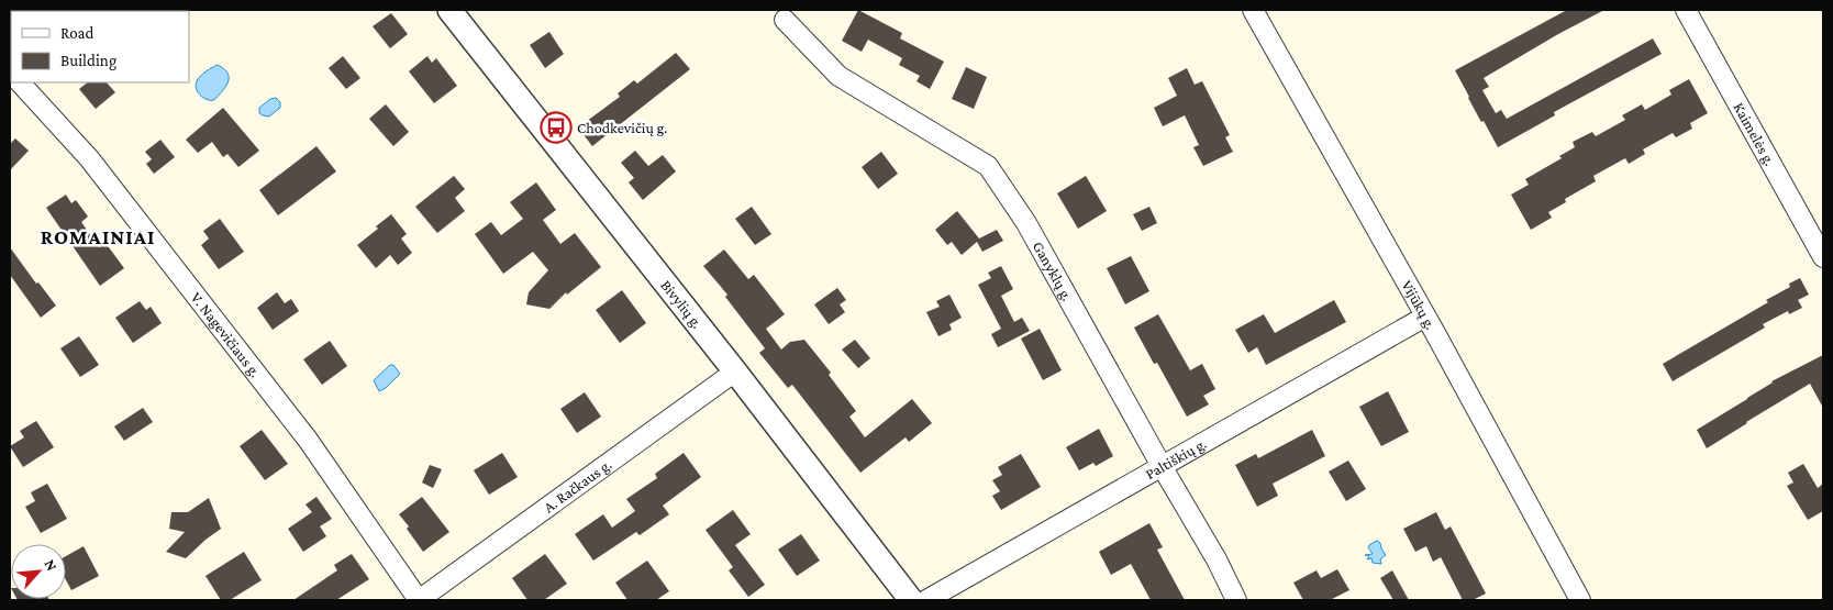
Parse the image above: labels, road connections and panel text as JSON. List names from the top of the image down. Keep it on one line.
{"streets":{"street":["Kaimelės g.","Ganyklų g.","Bivylių g.","Vijūkų g.","V. Nagevičiaus g.","Paltiškių g.","A. Račkaus g."]},"crossings":[["Ganyklų g.","Paltiškių g."],["Bivylių g.","A. Račkaus g."],["Vijūkų g.","Paltiškių g."],["V. Nagevičiaus g.","A. Račkaus g."]],"districts":["ROMAINIAI"],"places":{"bus stop":["Chodkevičių g."]},"legend":["Road","Building"],"north":"top right"}
